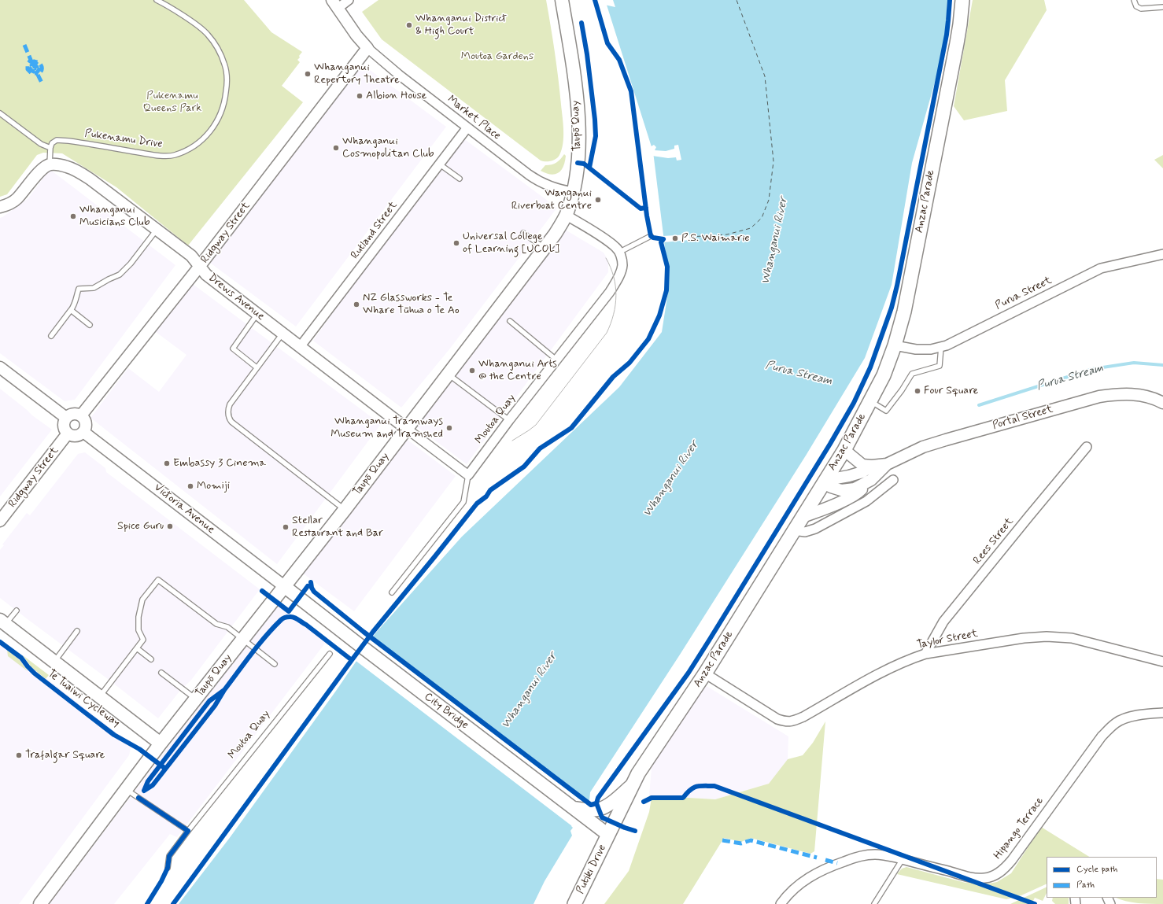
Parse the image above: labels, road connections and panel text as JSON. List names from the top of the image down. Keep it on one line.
{"streets":{"main road":["Taupō Quay","Anzac Parade","City Bridge","Putiki Drive"],"street":["Market Place","Rutland Street","Ridgway Street","Purua Street","Drews Avenue","Portal Street","Moutoa Quay","Victoria Avenue","Rees Street","Taylor Street","Hipango Terrace"],"lane":["Pukenamu Drive"],"cycle path":["Te Tuaiwi Cycleway"]},"crossings":[["Market Place","Taupō Quay"],["Market Place","Rutland Street"],["Market Place","Ridgway Street"],["Taupō Quay","Drews Avenue"],["Taupō Quay","Victoria Avenue"],["Taupō Quay","City Bridge"],["Anzac Parade","Purua Street"],["Anzac Parade","Portal Street"],["Anzac Parade","Taylor Street"],["Anzac Parade","City Bridge"],["Anzac Parade","Putiki Drive"],["Rutland Street","Drews Avenue"],["Ridgway Street","Drews Avenue"],["Ridgway Street","Victoria Avenue"],["Drews Avenue","Moutoa Quay"],["Victoria Avenue","City Bridge"],["Rees Street","Taylor Street"],["City Bridge","Putiki Drive"]],"water":["Whanganui River","Purua Stream"],"parks":["Moutoa Gardens","Pukenamu Queens Park"],"places":["Whanganui District & High Court","Whanganui Repertory Theatre","Albion House","Whanganui Cosmopolitan Club","Wanganui Riverboat Centre","Whanganui Musicians Club","P.S. Waimarie","Universal College of Learning [UCOL]","NZ Glassworks - Te Whare Tūhua o Te Ao","Whanganui Arts @ the Centre","Four Square","Whanganui Tramways Museum and Tramshed","Embassy 3 Cinema","Momiji","Spice Guru","Stellar Restaurant and Bar","Trafalgar Square"],"legend":["Cycle path","Path"]}
